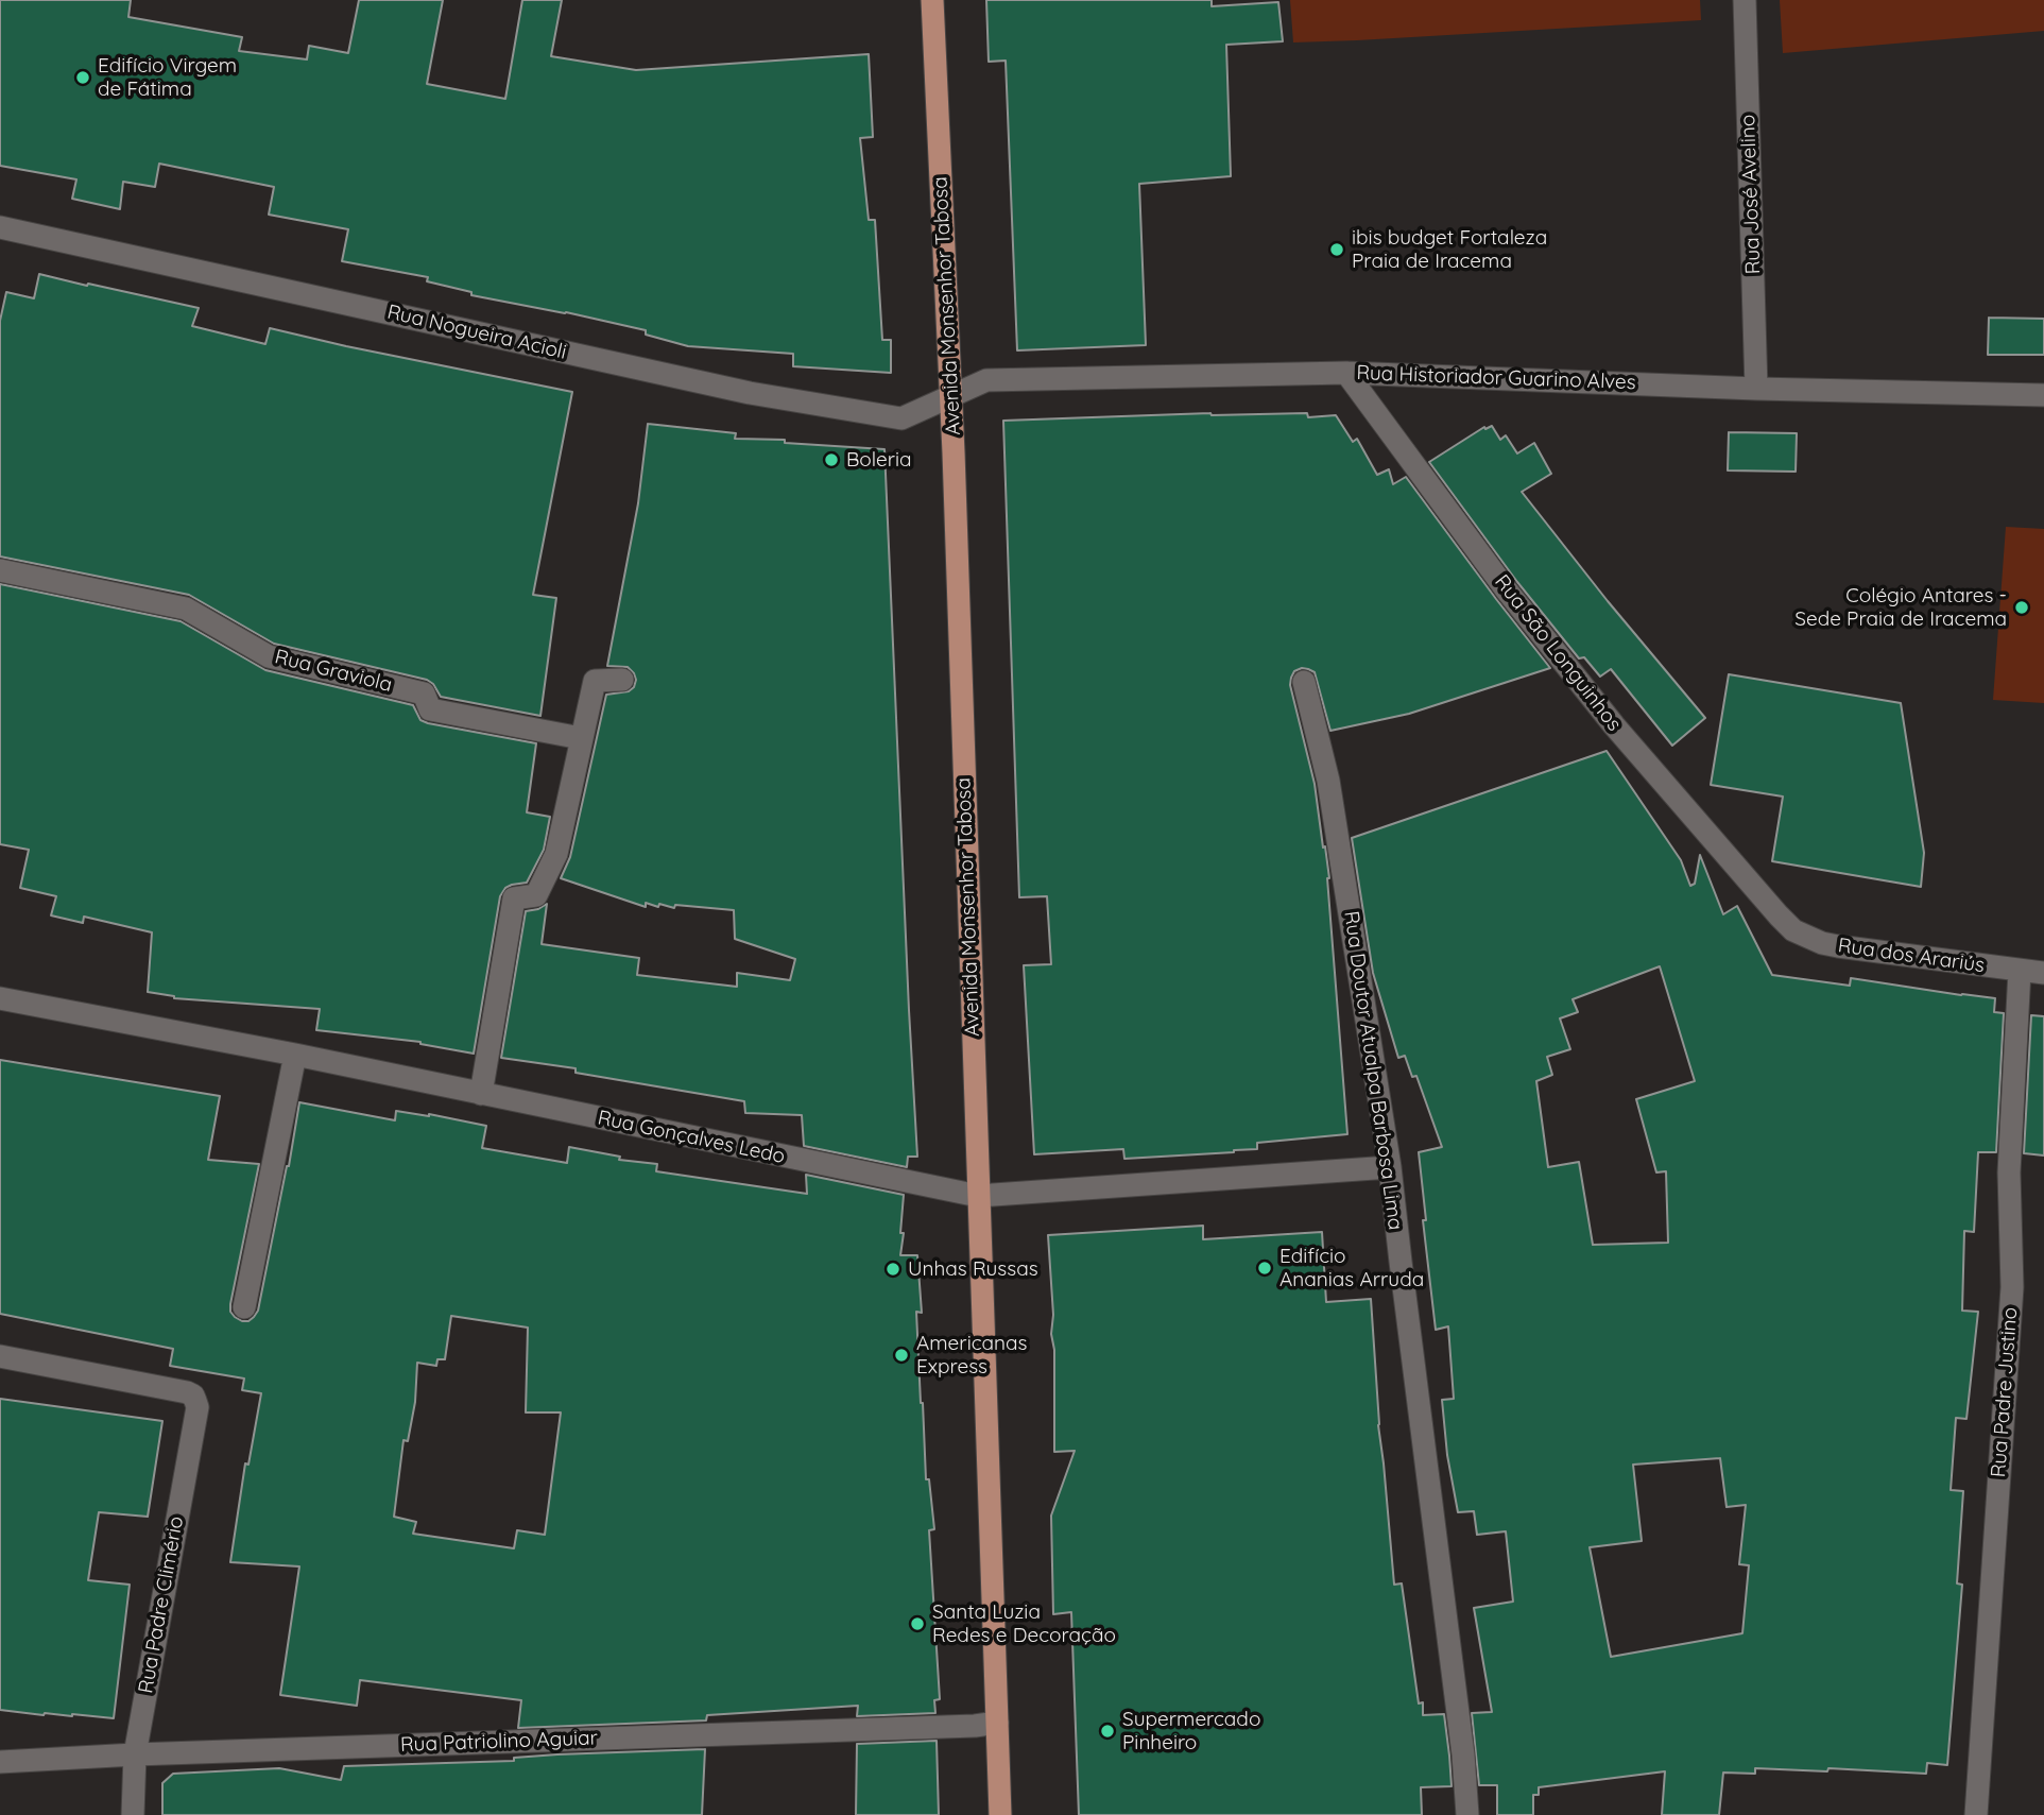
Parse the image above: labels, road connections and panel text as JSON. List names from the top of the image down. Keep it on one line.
{"streets":{"main road":["Avenida Monsenhor Tabosa"],"street":["Rua José Avelino","Rua Nogueira Acioli","Rua Historiador Guarino Alves","Rua São Longuinhos","Rua Graviola","Rua dos Arariús","Rua Doutor Atualpa Barbosa Lima","Rua Gonçalves Ledo","Rua Padre Justino","Rua Padre Climério","Rua Patriolino Aguiar"]},"crossings":[["Rua José Avelino","Rua Historiador Guarino Alves"],["Avenida Monsenhor Tabosa","Rua Nogueira Acioli"],["Avenida Monsenhor Tabosa","Rua Historiador Guarino Alves"],["Avenida Monsenhor Tabosa","Rua Gonçalves Ledo"],["Avenida Monsenhor Tabosa","Rua Patriolino Aguiar"],["Rua Nogueira Acioli","Rua Historiador Guarino Alves"],["Rua Historiador Guarino Alves","Rua São Longuinhos"],["Rua São Longuinhos","Rua dos Arariús"],["Rua dos Arariús","Rua Padre Justino"],["Rua Doutor Atualpa Barbosa Lima","Rua Gonçalves Ledo"],["Rua Padre Climério","Rua Patriolino Aguiar"]],"places":["Edifício Virgem de Fátima","ibis budget Fortaleza Praia de Iracema","Boleria","Colégio Antares - Sede Praia de Iracema","Edifício Ananias Arruda","Unhas Russas","Americanas Express","Santa Luzia Redes e Decoração","Supermercado Pinheiro"]}
